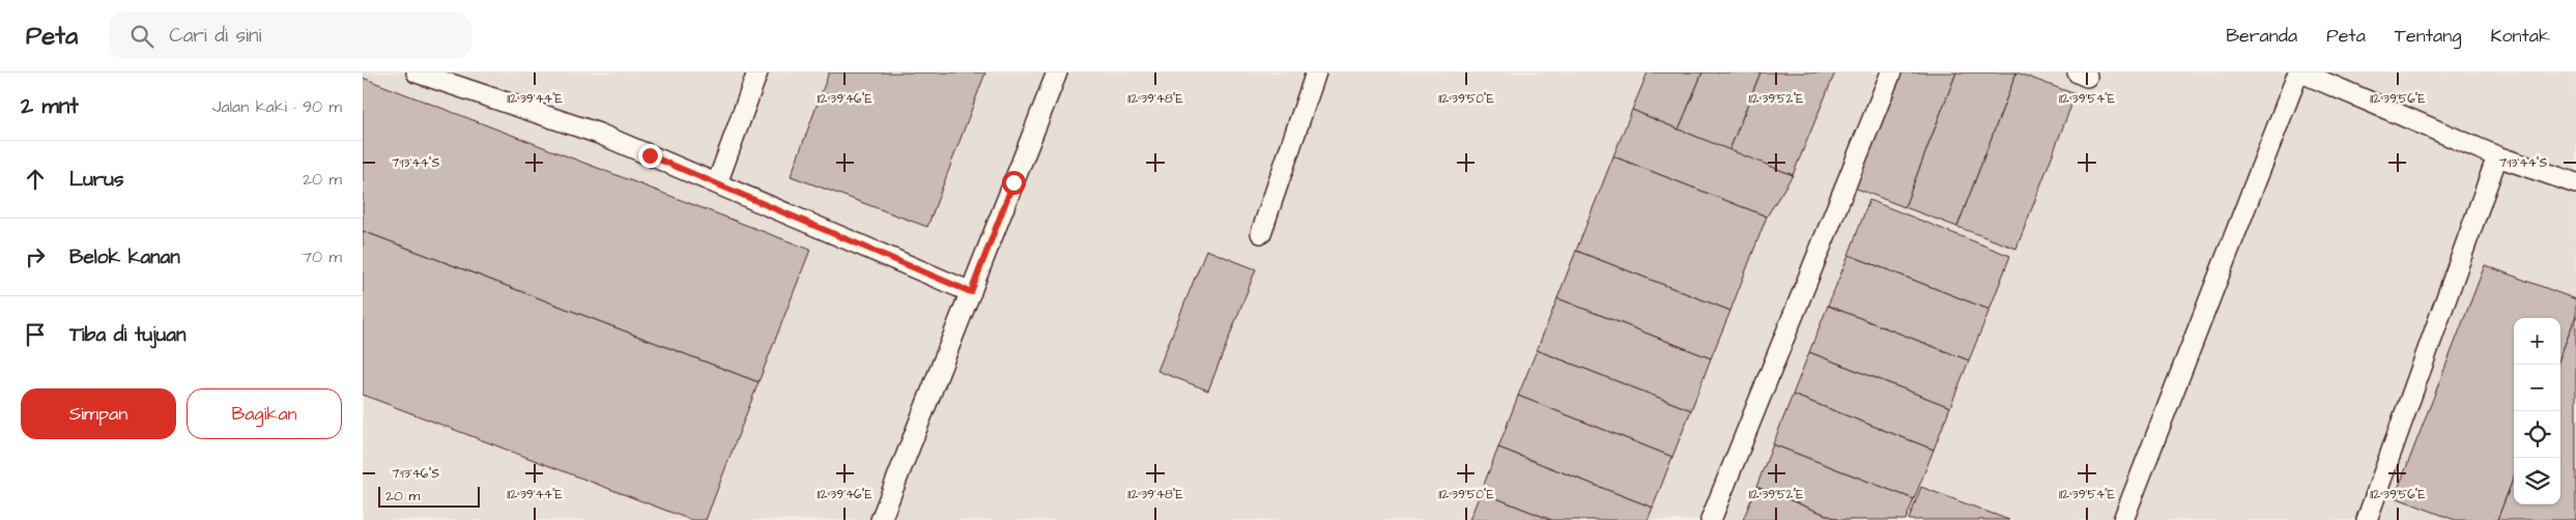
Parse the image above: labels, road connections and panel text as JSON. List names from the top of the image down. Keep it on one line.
{"scale_bar":"20 m","page":{"header":"Peta","search":"Cari di sini","nav":["Beranda","Peta","Tentang","Kontak"],"heading":["2 mnt","Jalan kaki · 90 m"],"list":[["Lurus","20 m"],["Belok kanan","70 m"],"Tiba di tujuan"],"map_buttons":["+","−"],"buttons":["Simpan","Bagikan"],"scale":"20 m"},"coordinates":["112°39'44\"E","112°39'46\"E","112°39'48\"E","112°39'50\"E","112°39'52\"E","112°39'54\"E","112°39'56\"E","7°13'44\"S","7°13'46\"S"]}
